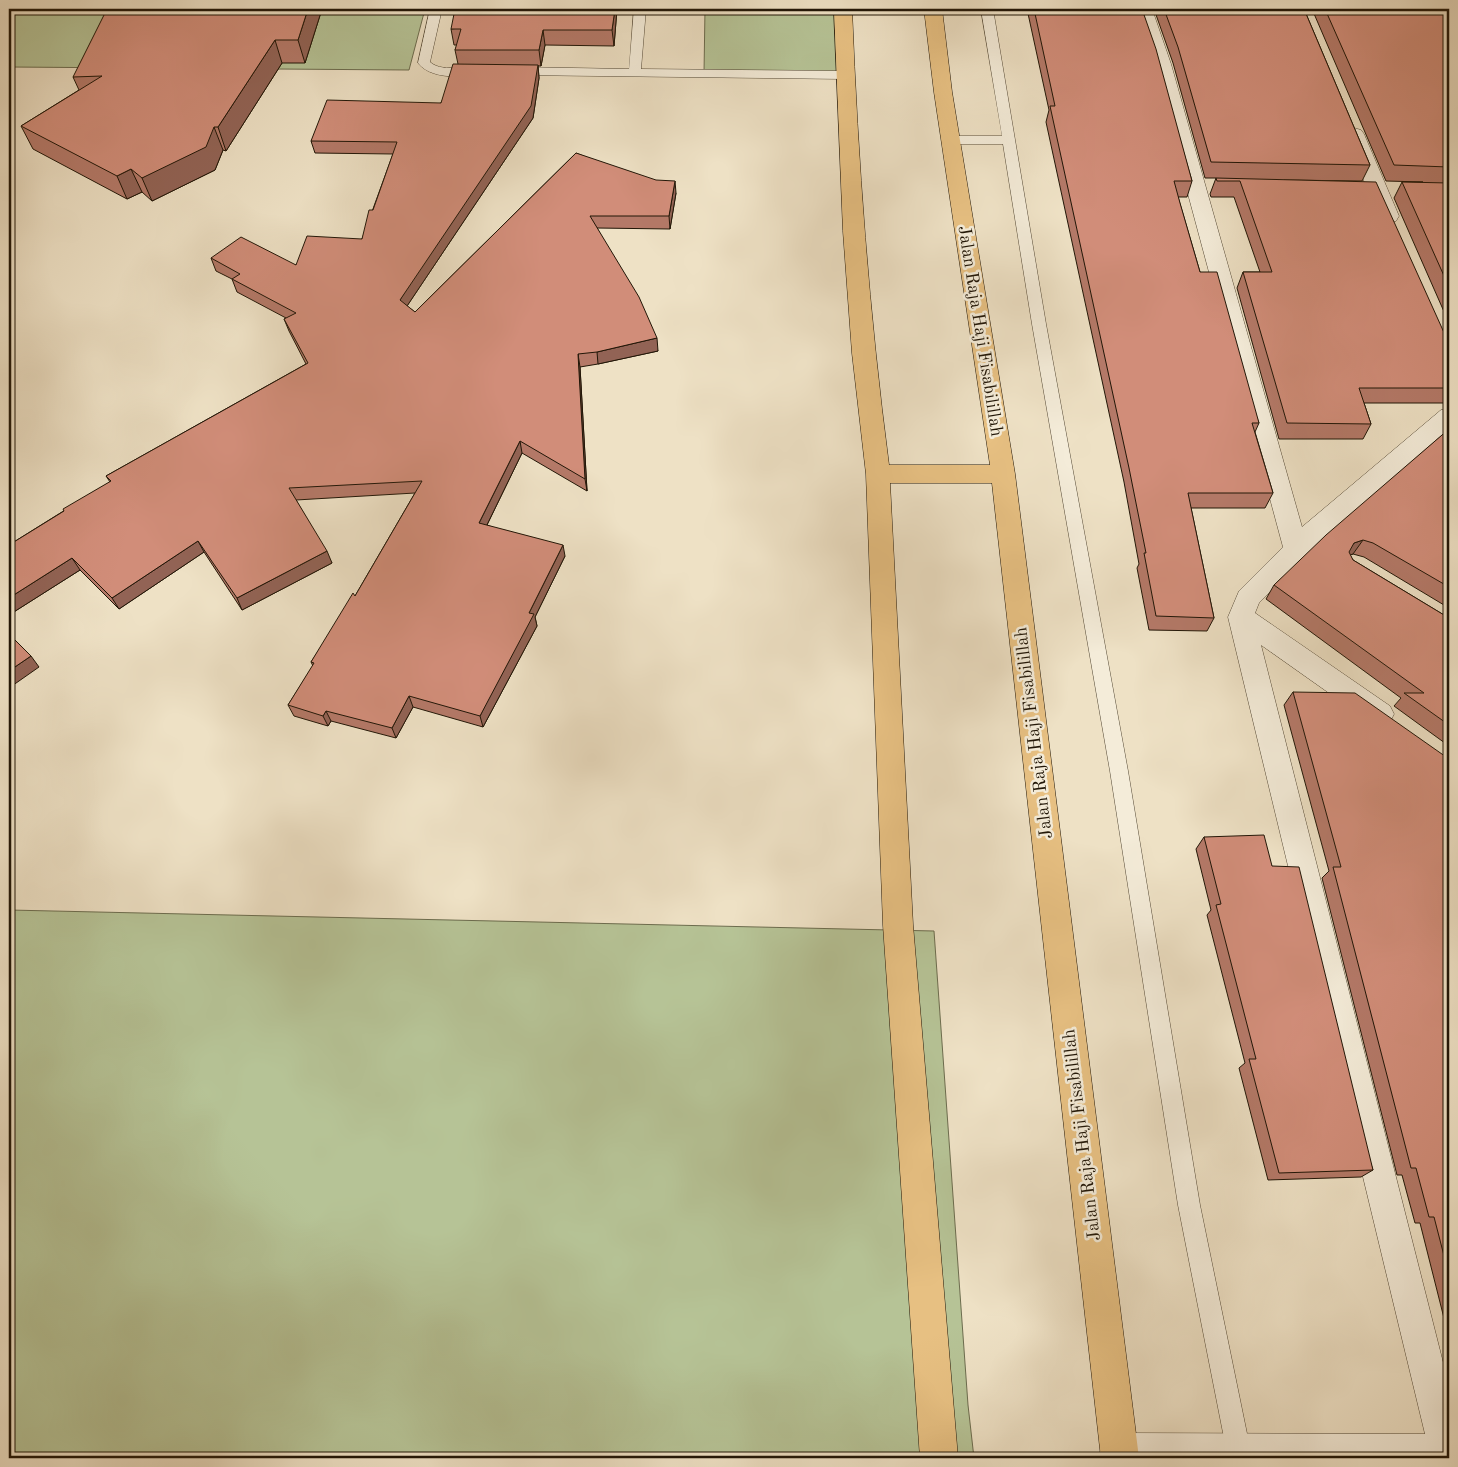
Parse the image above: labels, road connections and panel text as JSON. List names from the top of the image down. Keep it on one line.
{"streets":{"main road":["Jalan Raja Haji Fisabilillah"]}}
